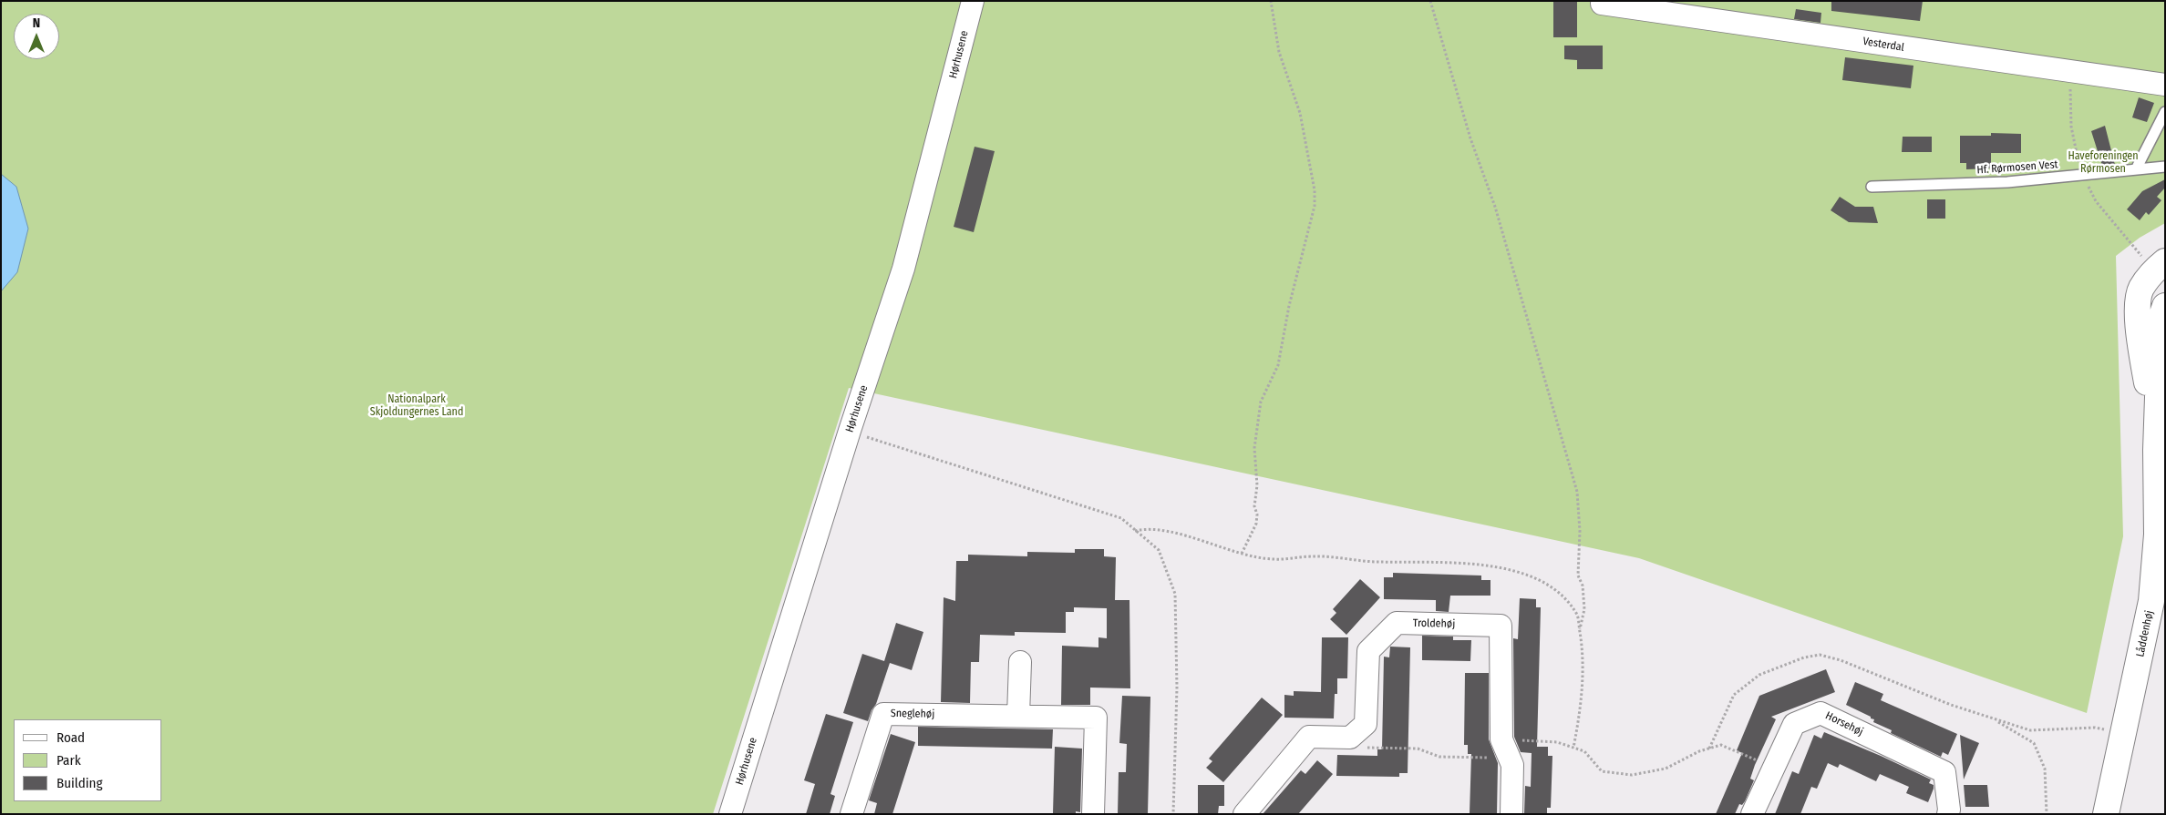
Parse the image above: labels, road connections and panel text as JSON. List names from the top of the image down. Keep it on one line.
{"streets":{"street":["Vesterdal","Hørhusene","Troldehøj","Låddenhøj","Sneglehøj","Horsehøj"],"lane":["Hf. Rørmosen Vest"]},"parks":["Haveforeningen Rørmosen","Nationalpark Skjoldungernes Land"],"legend":["Road","Park","Building"],"north":"top"}
